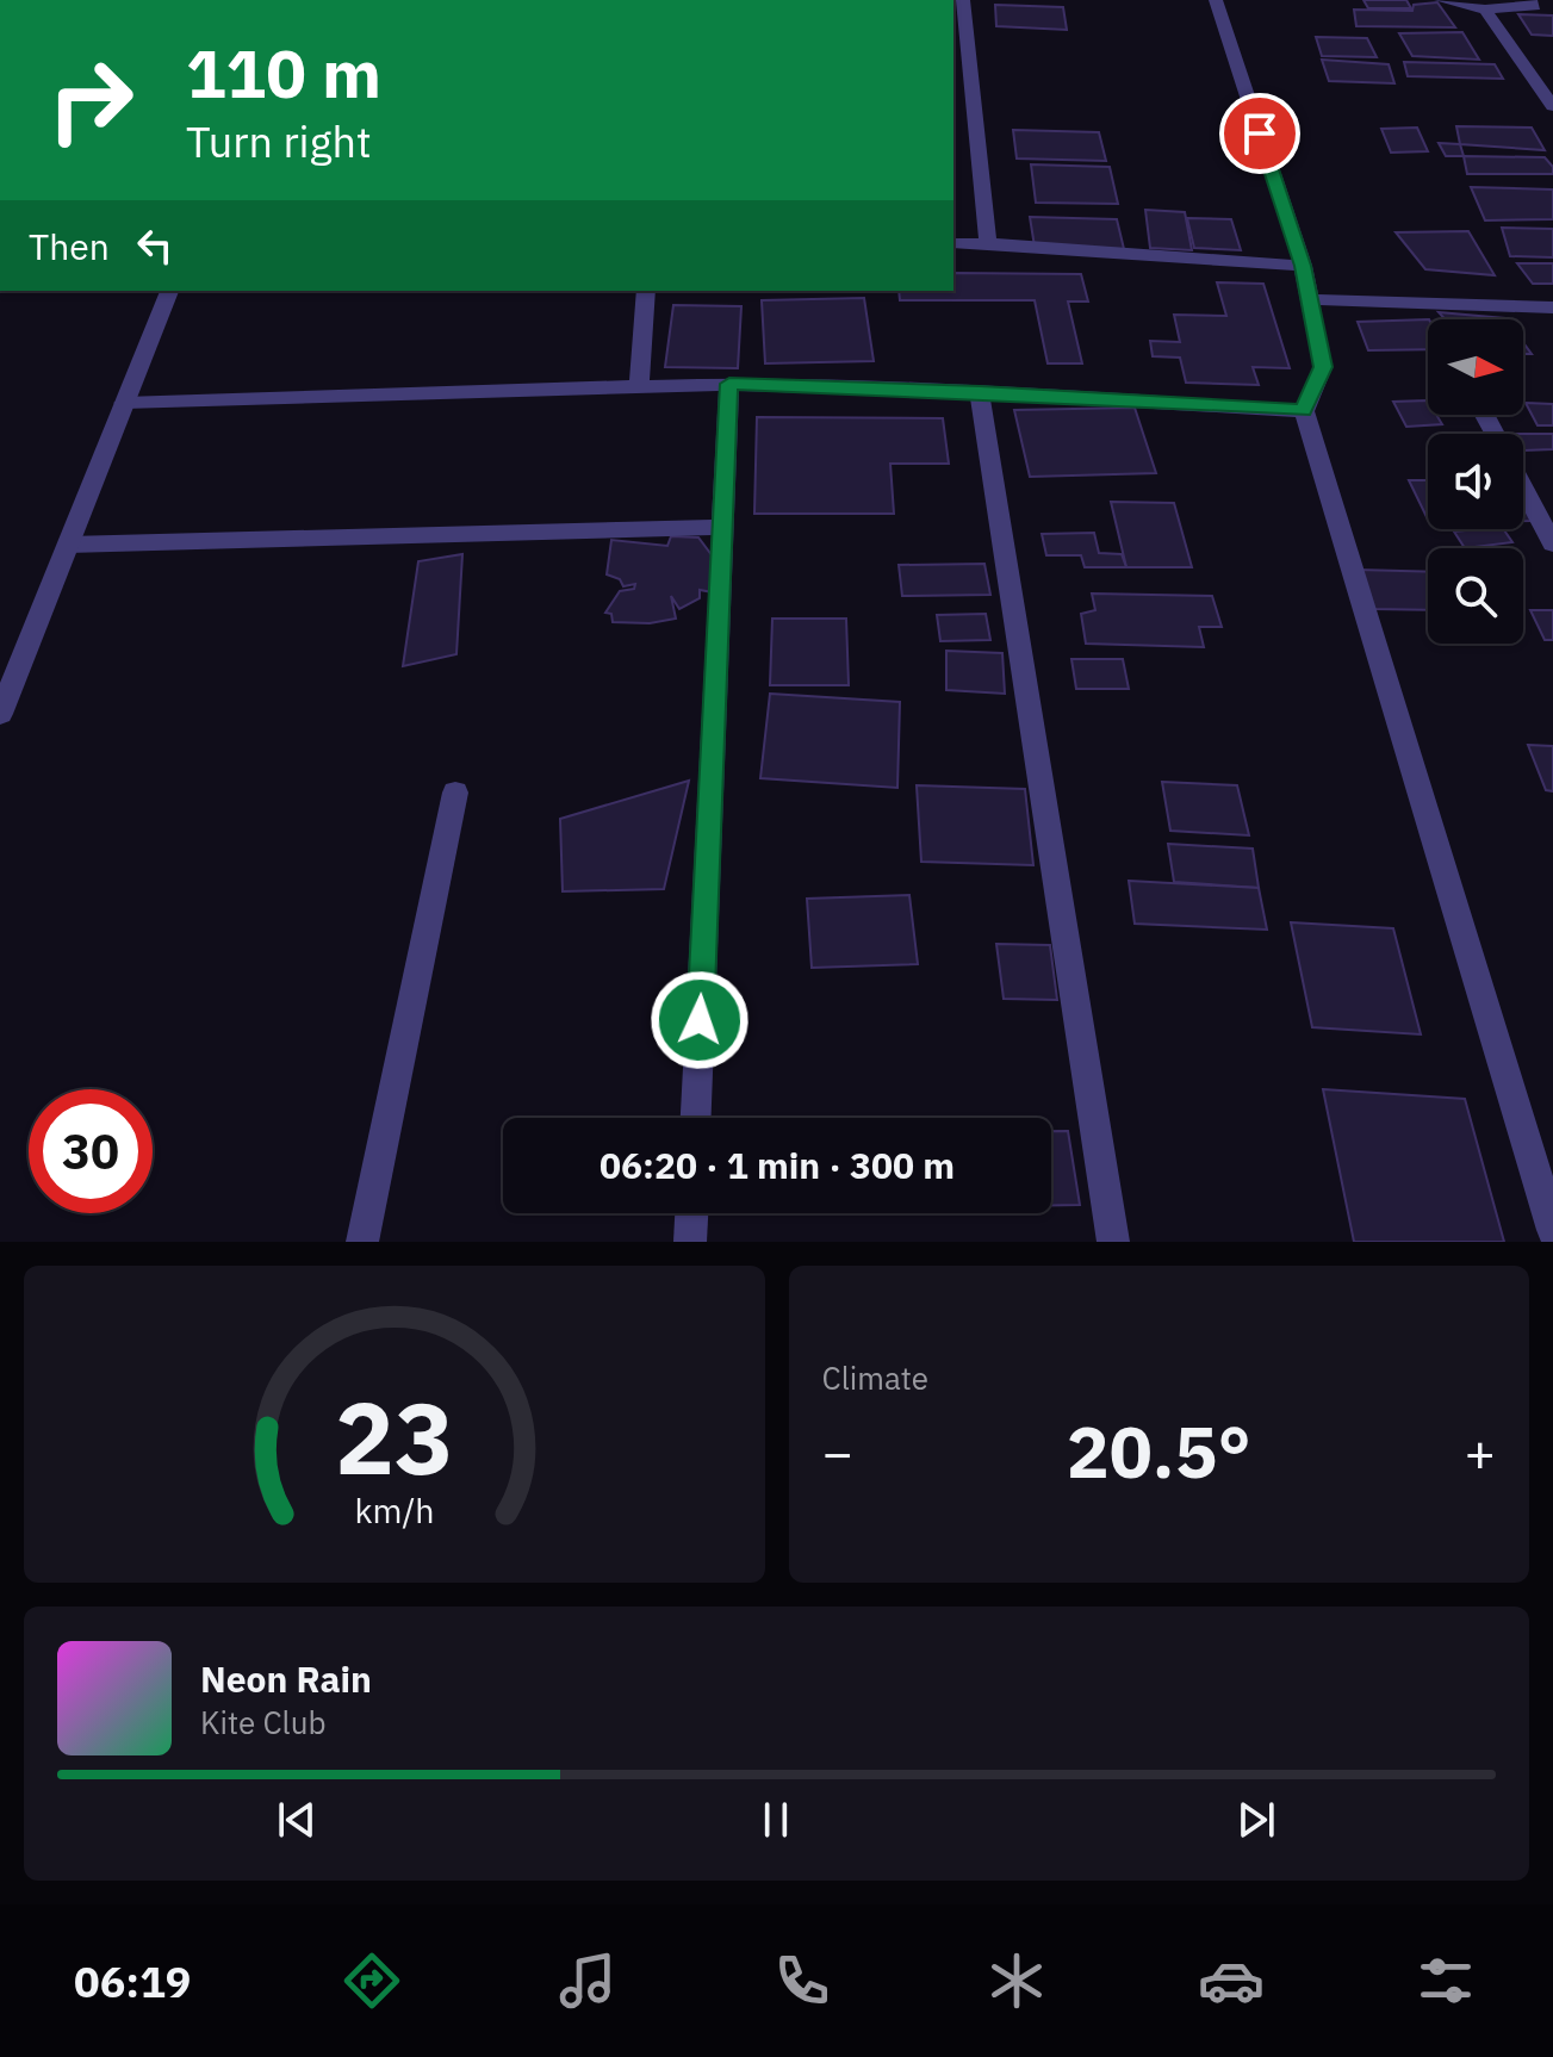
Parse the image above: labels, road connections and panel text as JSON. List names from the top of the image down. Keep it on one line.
{"north":"right","page":{"turn":["110 m","Turn right"],"then":"Then","limit":"30","trip":"06:20 · 1 min · 300 m","tile":"Climate","heat":["−","20.5°","+"],"song":["Neon Rain","Kite Club"],"tabs":"06:19","gauge":["23","km/h"]}}
